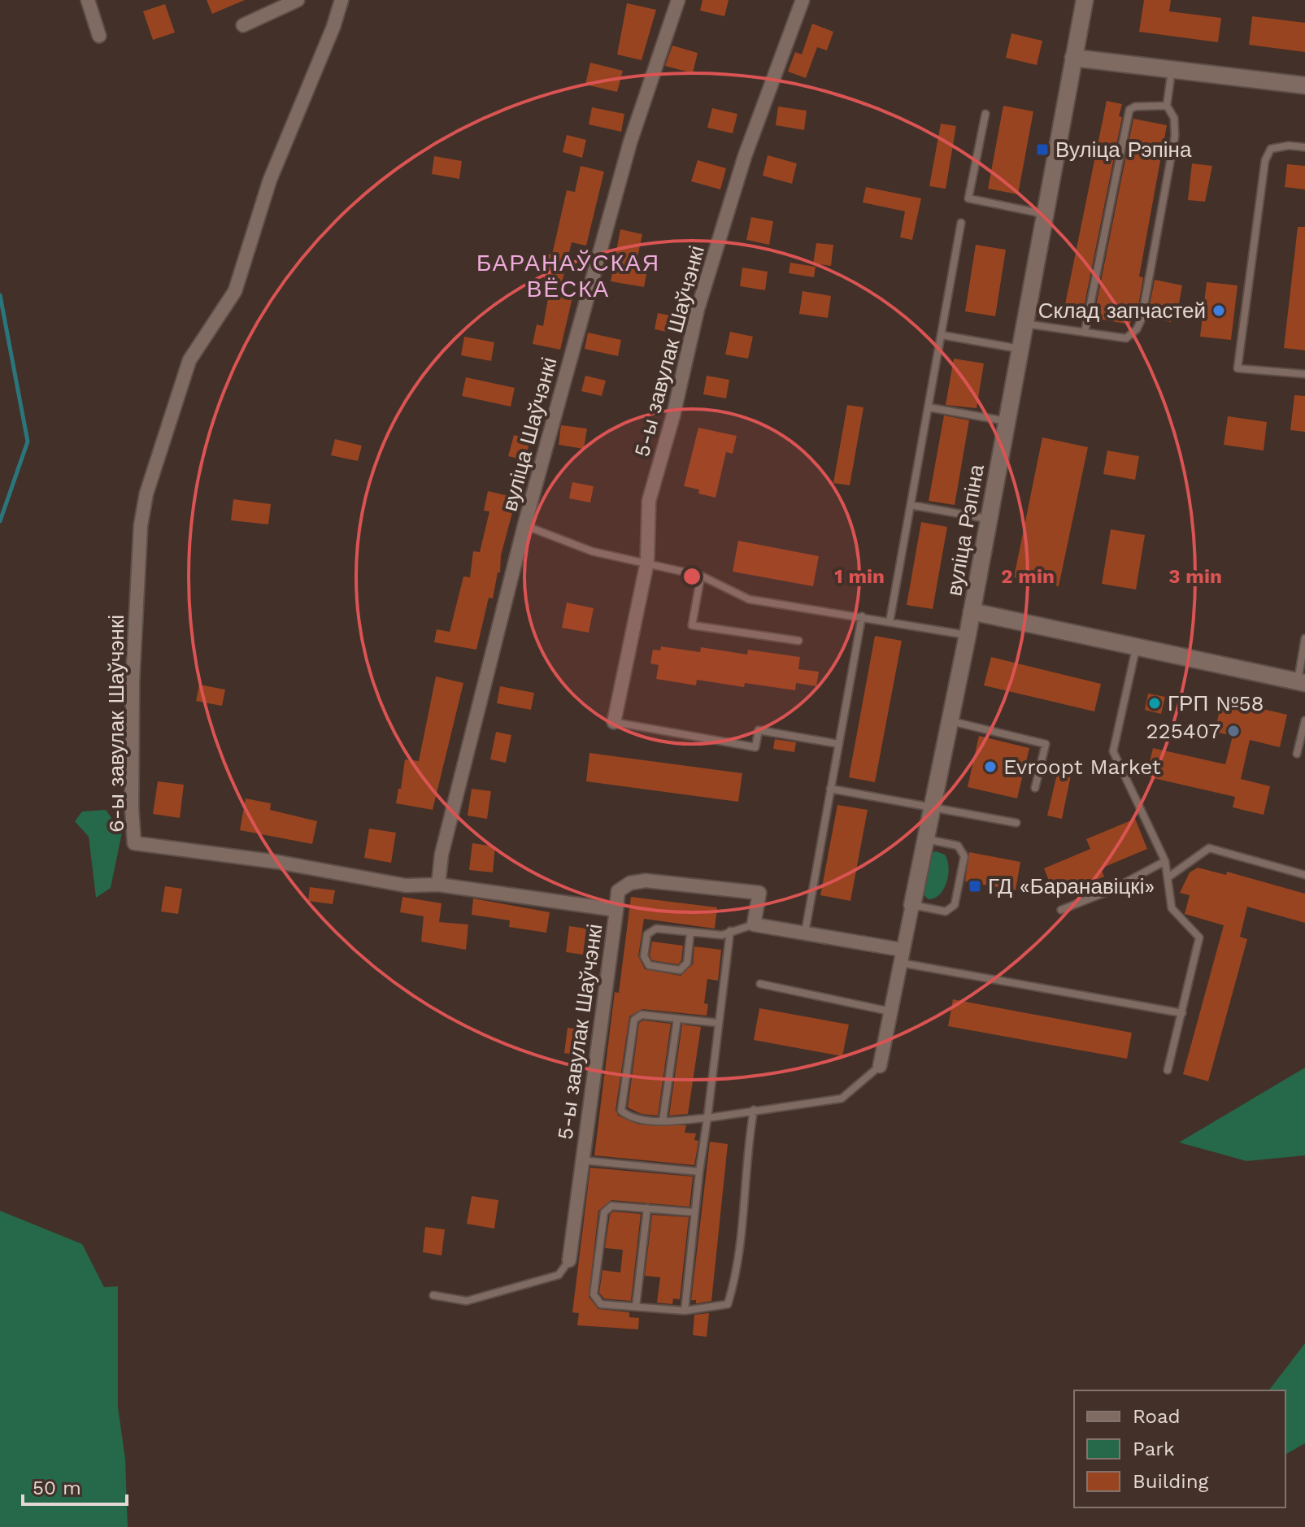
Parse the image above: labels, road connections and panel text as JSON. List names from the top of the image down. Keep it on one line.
{"streets":{"street":["5-ы завулак Шаўчэнкі","вуліца Шаўчэнкі","вуліца Рэпіна","6-ы завулак Шаўчэнкі"]},"crossings":[["5-ы завулак Шаўчэнкі","вуліца Шаўчэнкі"],["5-ы завулак Шаўчэнкі","6-ы завулак Шаўчэнкі"],["вуліца Шаўчэнкі","6-ы завулак Шаўчэнкі"]],"districts":["БАРАНАЎСКАЯ ВЁСКА"],"places":{"transit":["Вуліца Рэпіна","ГД «Баранавіцкі»"],"other":["Склад запчастей","ГРП №58","225407","Evroopt Market"]},"legend":["Road","Park","Building"],"scale_bar":"50 m","rings":["1 min","2 min","3 min"]}
